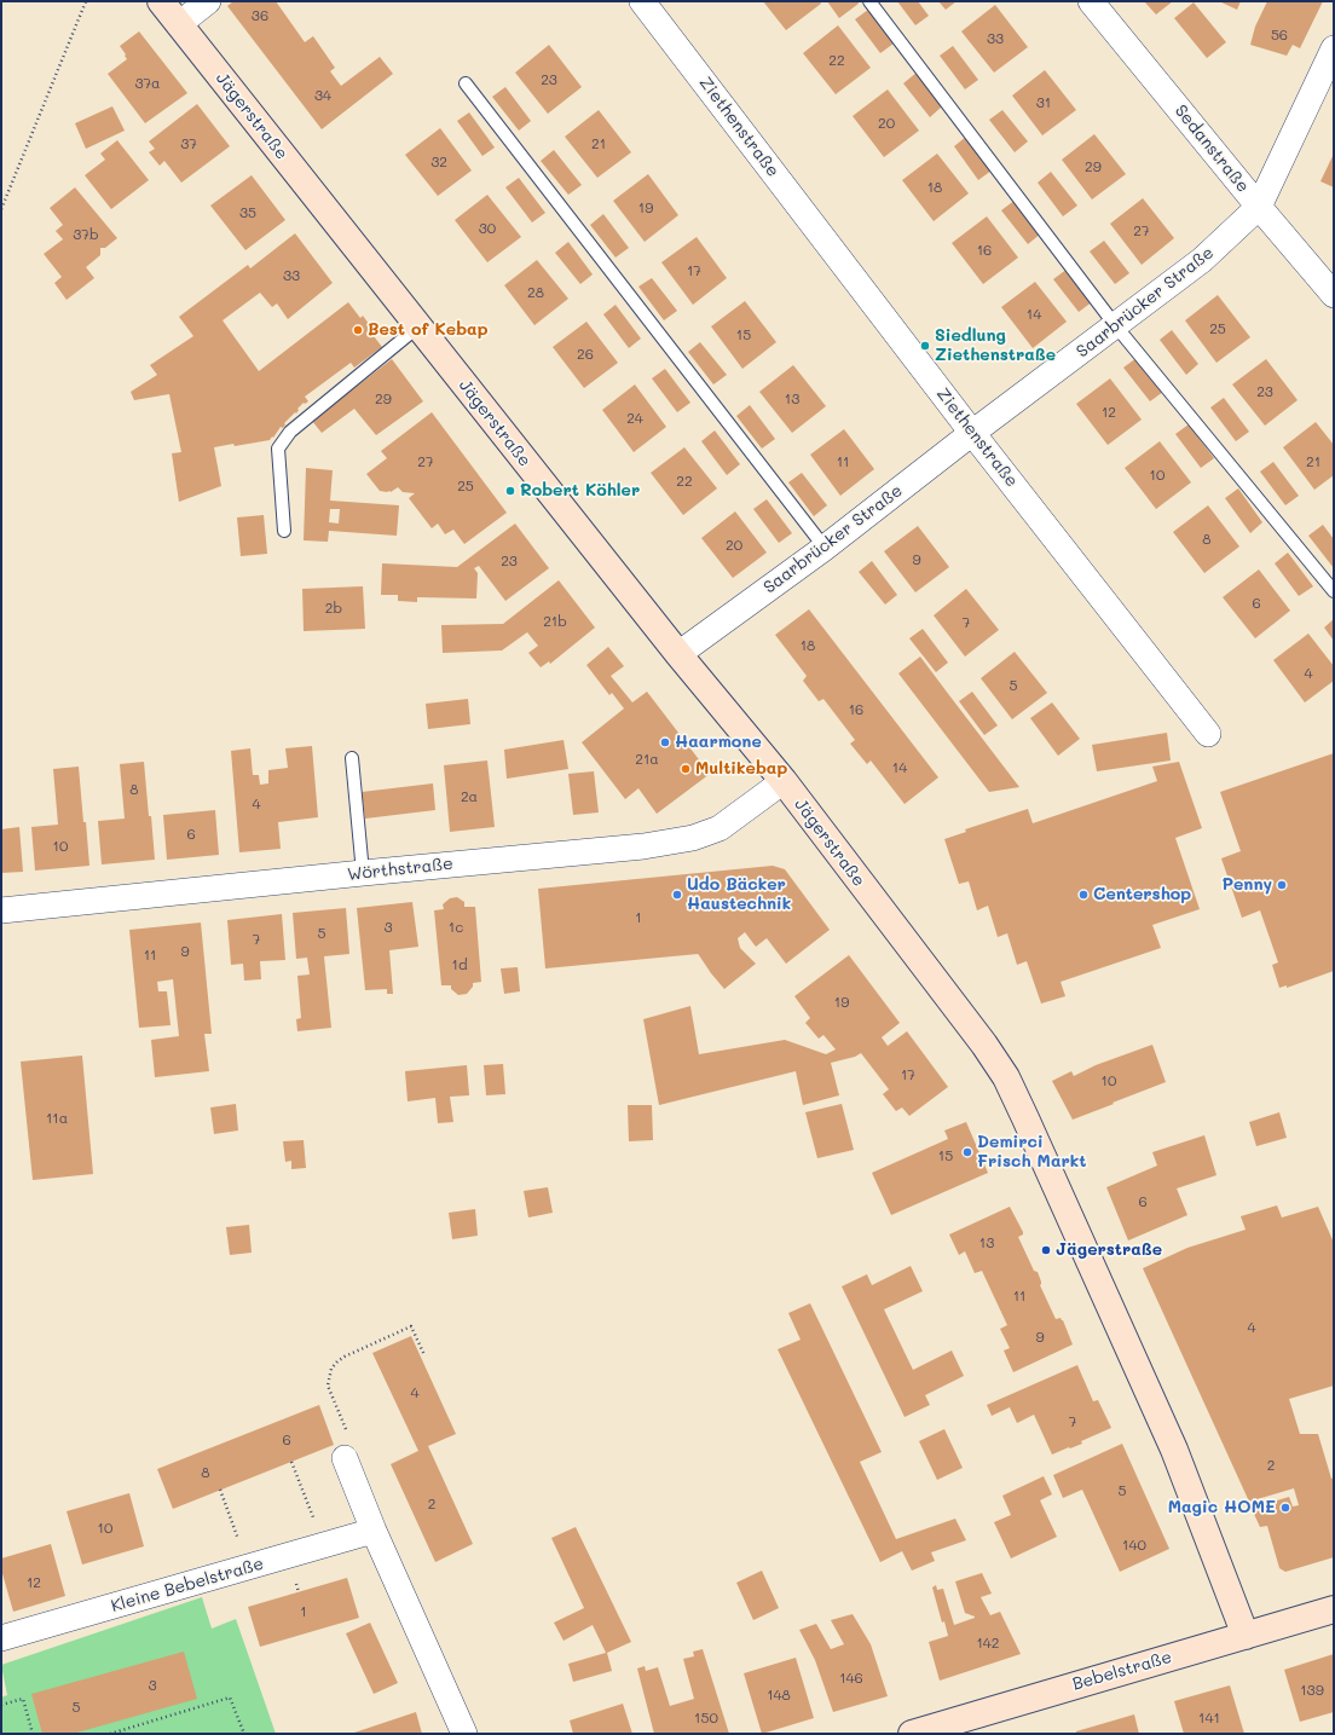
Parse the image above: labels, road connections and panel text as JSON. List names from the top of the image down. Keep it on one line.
{"streets":{"street":["Jägerstraße","Ziethenstraße","Sedanstraße","Saarbrücker Straße","Wörthstraße","Kleine Bebelstraße","Bebelstraße"]},"crossings":[["Jägerstraße","Saarbrücker Straße"],["Jägerstraße","Wörthstraße"],["Jägerstraße","Bebelstraße"],["Ziethenstraße","Saarbrücker Straße"],["Sedanstraße","Saarbrücker Straße"]],"places":["Best of Kebap","Siedlung Ziethenstraße","Robert Köhler","Haarmone","Multikebap","Penny","Udo Bäcker Haustechnik","Centershop","Demirci Frisch Markt","Jägerstraße","Magic HOME"],"house_numbers":["36","56","33","22","23","37a","34","31","20","37","21","32","29","18","19","35","30","27","37b","16","17","33","28","14","25","15","26","23","29","13","12","24","27","11","21","10","22","25","8","20","9","23","6","2b","21b","7","18","4","5","16","21a","14","8","2a","4","6","10","1","3","1c","5","7","9","11","1d","19","17","10","11a","15","6","13","11","4","9","4","7","6","2","8","5","2","10","140","12","1","142","146","3","139","148","5","150","141"]}
